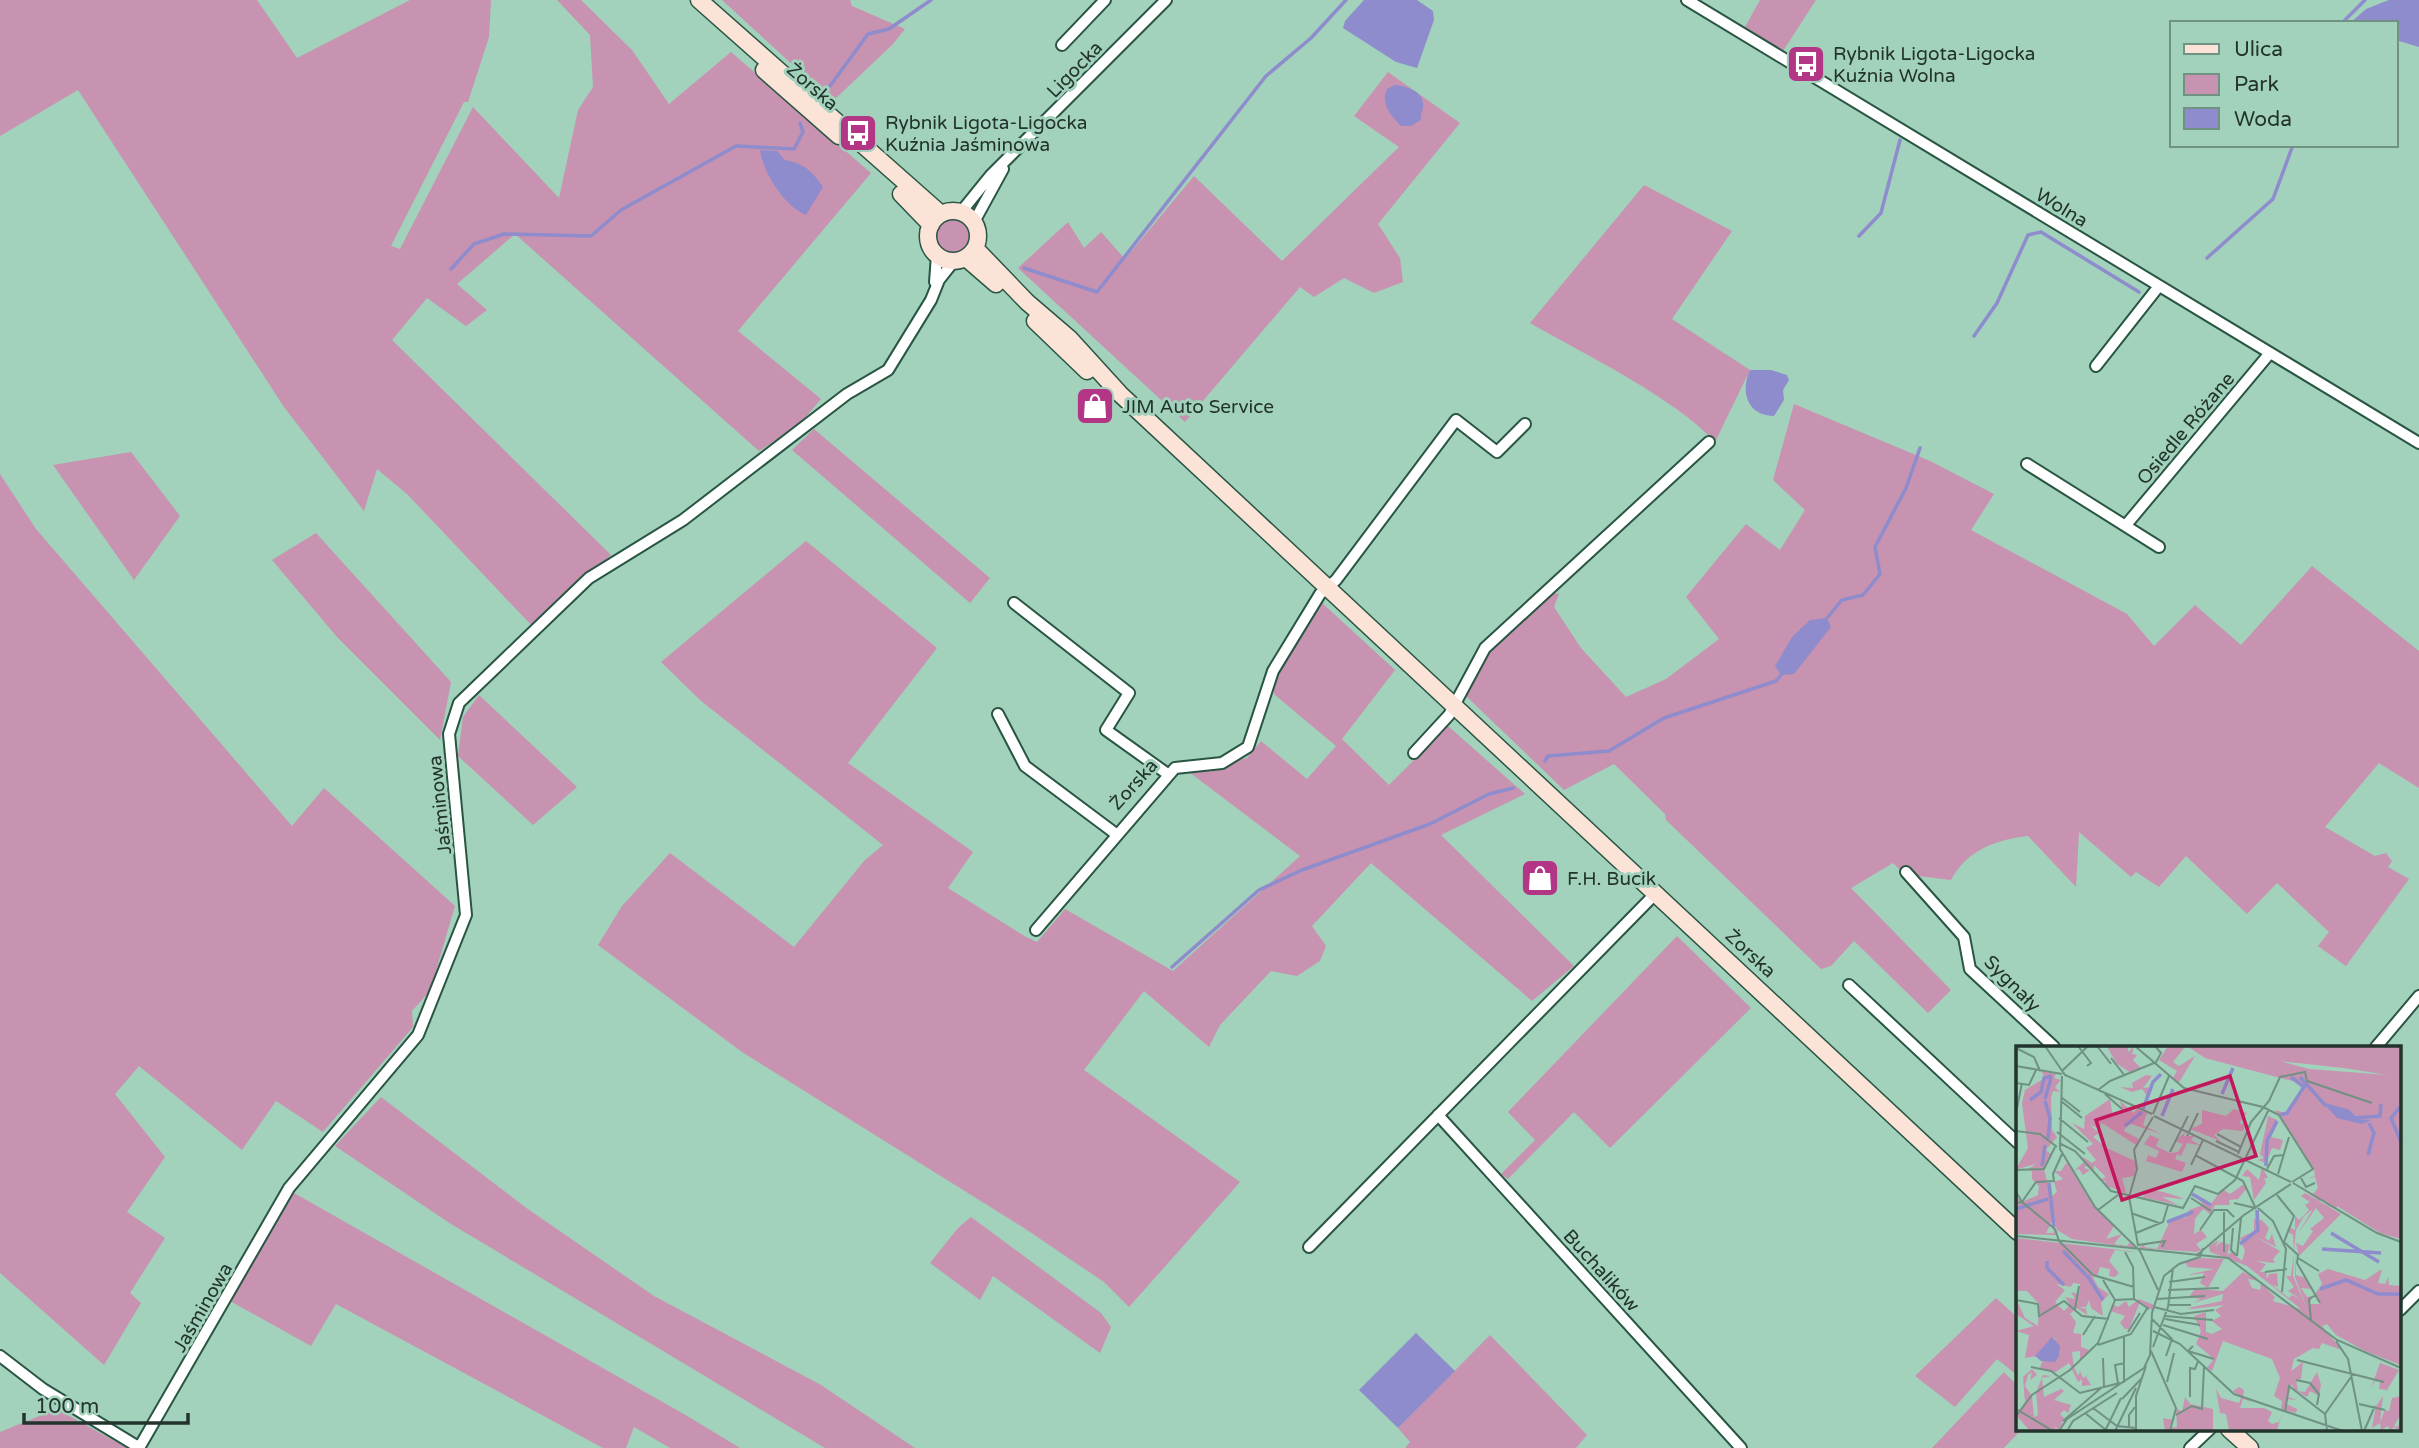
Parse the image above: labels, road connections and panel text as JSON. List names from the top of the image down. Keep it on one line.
{"streets":{"main road":["Żorska"],"street":["Ligocka","Wolna","Osiedle Różane","Jaśminowa","Sygnały","Buchalików"]},"crossings":[["Ligocka","Żorska"],["Ligocka","Jaśminowa"],["Żorska","Jaśminowa"],["Wolna","Osiedle Różane"]],"places":{"bus stop":["Rybnik Ligota-Ligocka Kuźnia Wolna","Rybnik Ligota-Ligocka Kuźnia Jaśminowa"],"shop":["JIM Auto Service","F.H. Bucik"]},"legend":["Ulica","Park","Woda"],"scale_bar":"100 m"}
